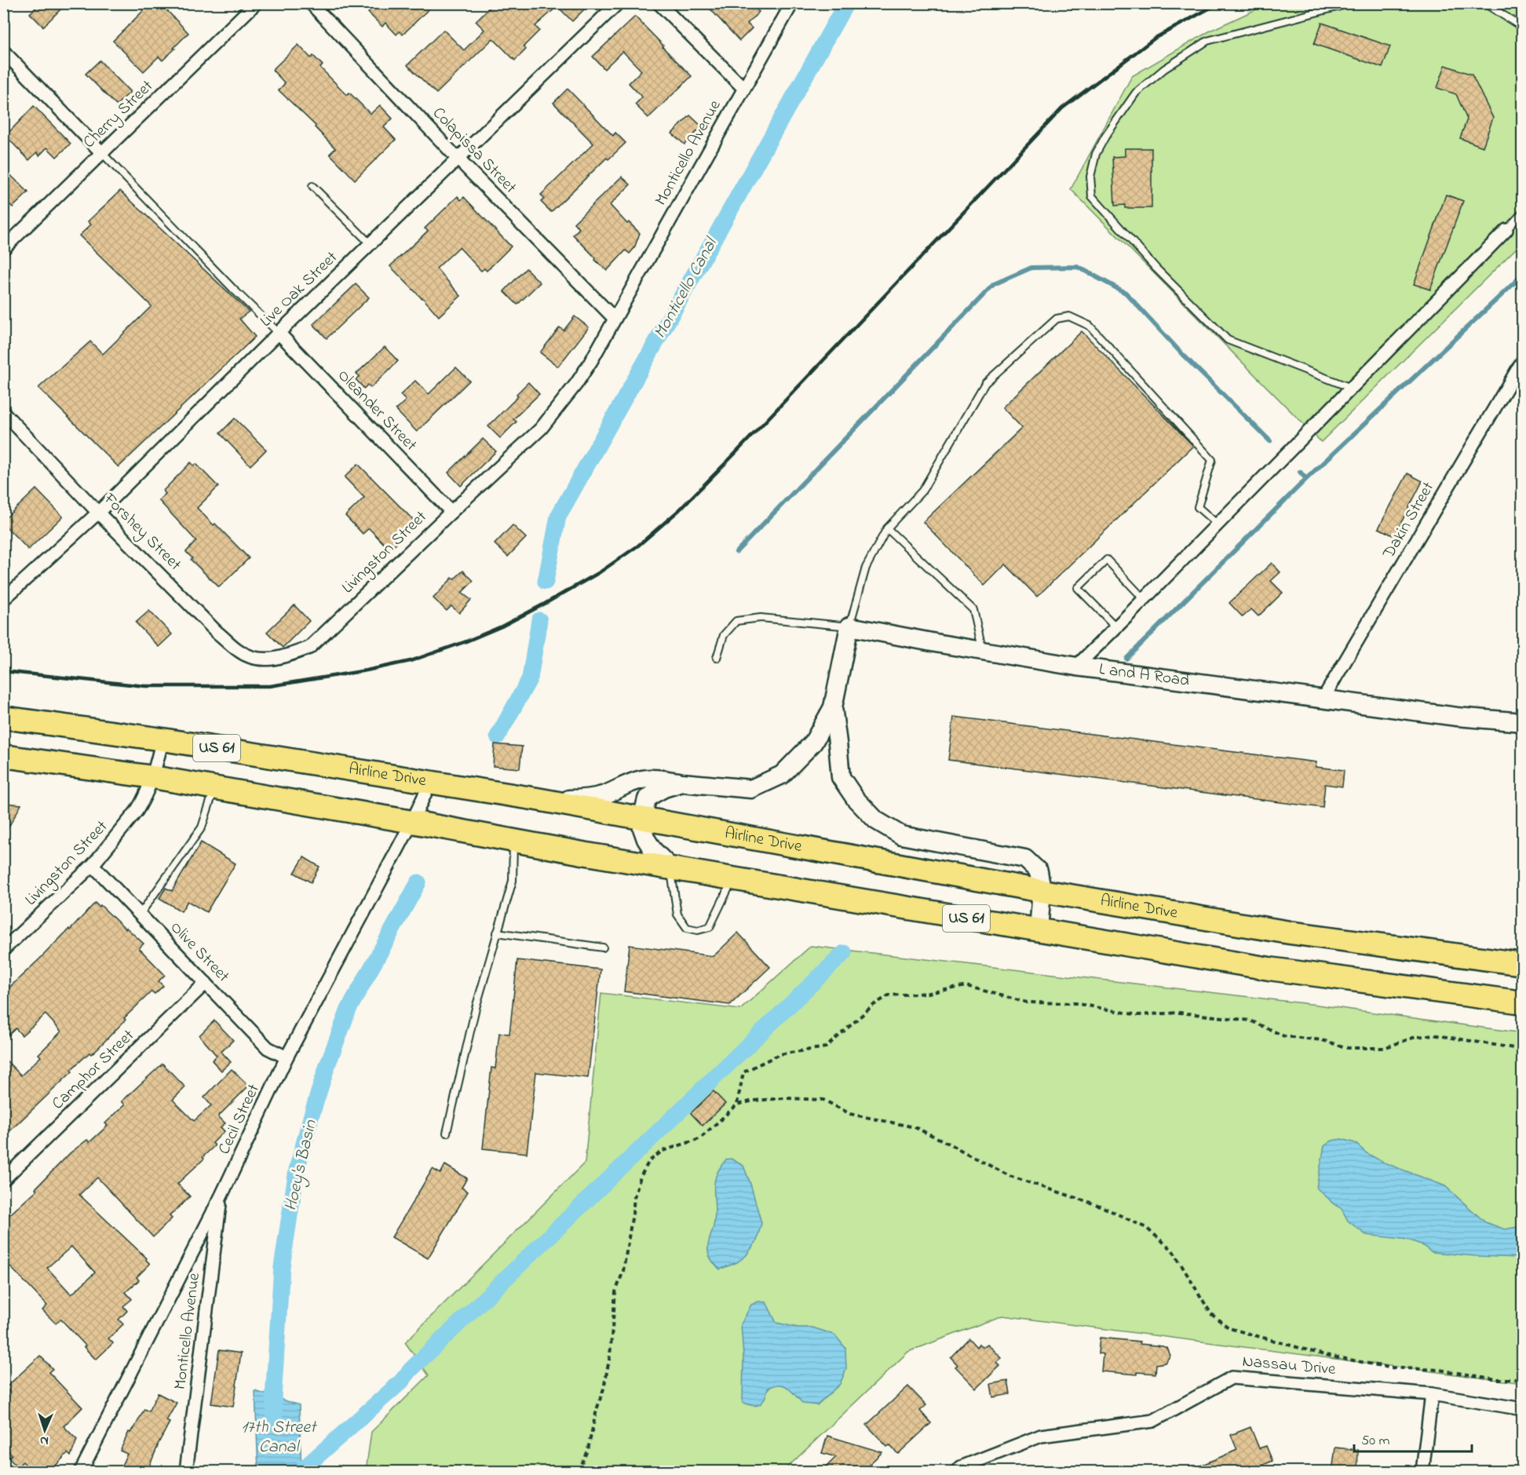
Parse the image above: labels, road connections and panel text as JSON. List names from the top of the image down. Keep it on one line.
{"streets":{"highway":["US 61","Airline Drive"],"street":["Cherry Street","Colapissa Street","Monticello Avenue","Live Oak Street","Oleander Street","Dakin Street","Forshey Street","Livingston Street","L and A Road","Olive Street","Camphor Street","Cecil Street","Nassau Drive"]},"crossings":[["Colapissa Street","Monticello Avenue"],["Colapissa Street","Live Oak Street"],["Monticello Avenue","Livingston Street"],["Monticello Avenue","Cecil Street"],["Live Oak Street","Oleander Street"],["Live Oak Street","Forshey Street"],["Oleander Street","Livingston Street"],["Dakin Street","L and A Road"],["Forshey Street","Livingston Street"],["Livingston Street","US 61"],["Livingston Street","Airline Drive"],["Livingston Street","Olive Street"],["US 61","Cecil Street"],["Airline Drive","Cecil Street"],["Olive Street","Camphor Street"],["Olive Street","Cecil Street"]],"water":["Monticello Canal","Hoey's Basin","17th Street Canal"],"scale_bar":"50 m","north":"bottom"}
